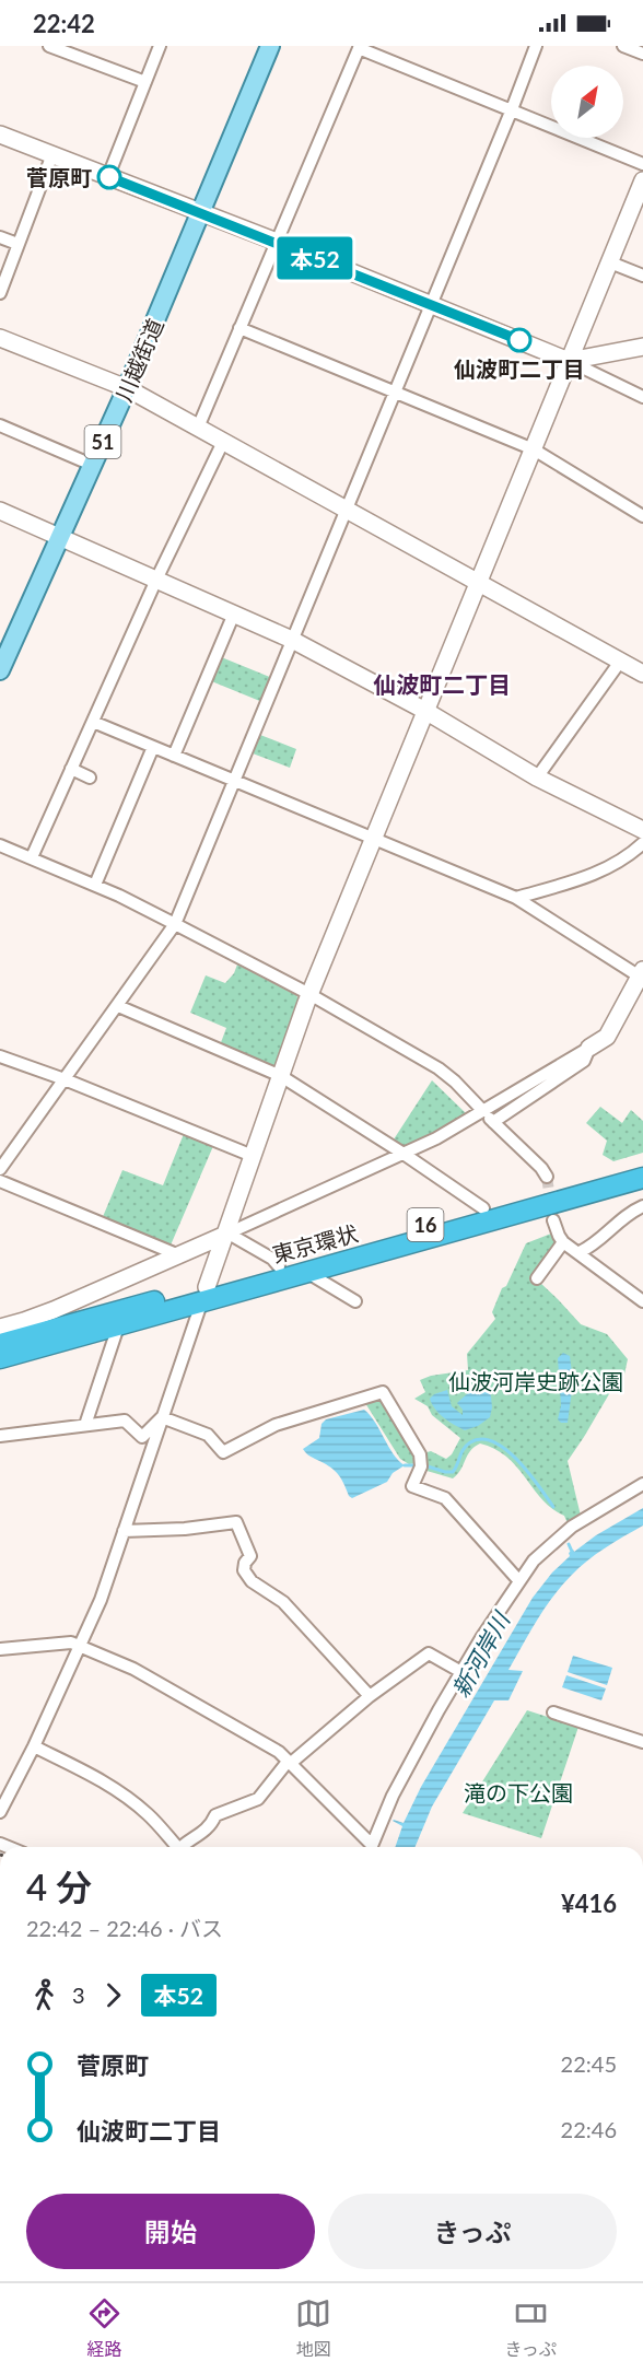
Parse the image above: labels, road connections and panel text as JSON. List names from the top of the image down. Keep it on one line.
{"streets":{"highway":["16","東京環状"],"main road":["川越街道","51"]},"districts":["仙波町二丁目"],"water":["新河岸川"],"parks":["仙波河岸史跡公園","滝の下公園"],"places":["菅原町","仙波町二丁目"],"lines":["bus line 本52"],"north":"top right","page":{"status":"22:42","on_map":"本52","heading":["4 分","22:42 – 22:46 · バス","¥416"],"legs":["3","本52"],"list":[{"name":"菅原町","value":"22:45"},{"name":"仙波町二丁目","value":"22:46"}],"buttons":["開始","きっぷ"],"tabs":["経路","地図","きっぷ"]}}
